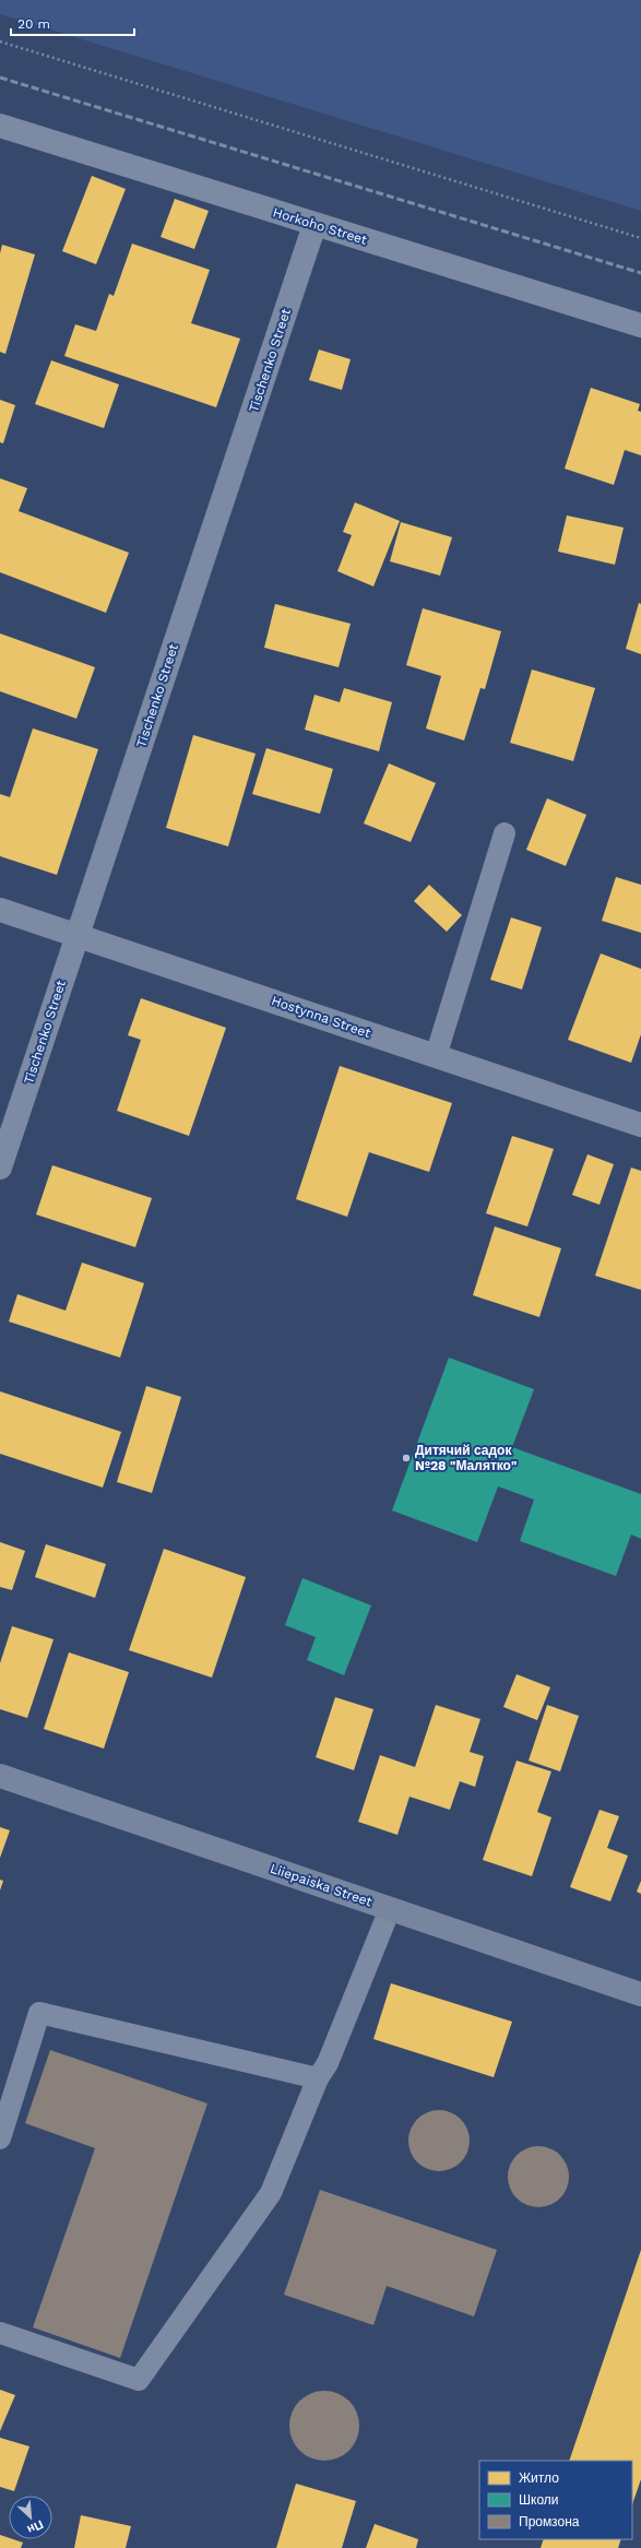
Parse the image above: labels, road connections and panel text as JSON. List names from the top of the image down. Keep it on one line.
{"streets":{"main road":["Liiepaiska Street"],"street":["Horkoho Street","Tischenko Street","Hostynna Street"]},"crossings":[["Horkoho Street","Tischenko Street"],["Tischenko Street","Hostynna Street"]],"places":["Дитячий садок №28 \"Малятко\""],"legend":["Житло","Школи","Промзона"],"scale_bar":"20 m","north":"bottom right"}
